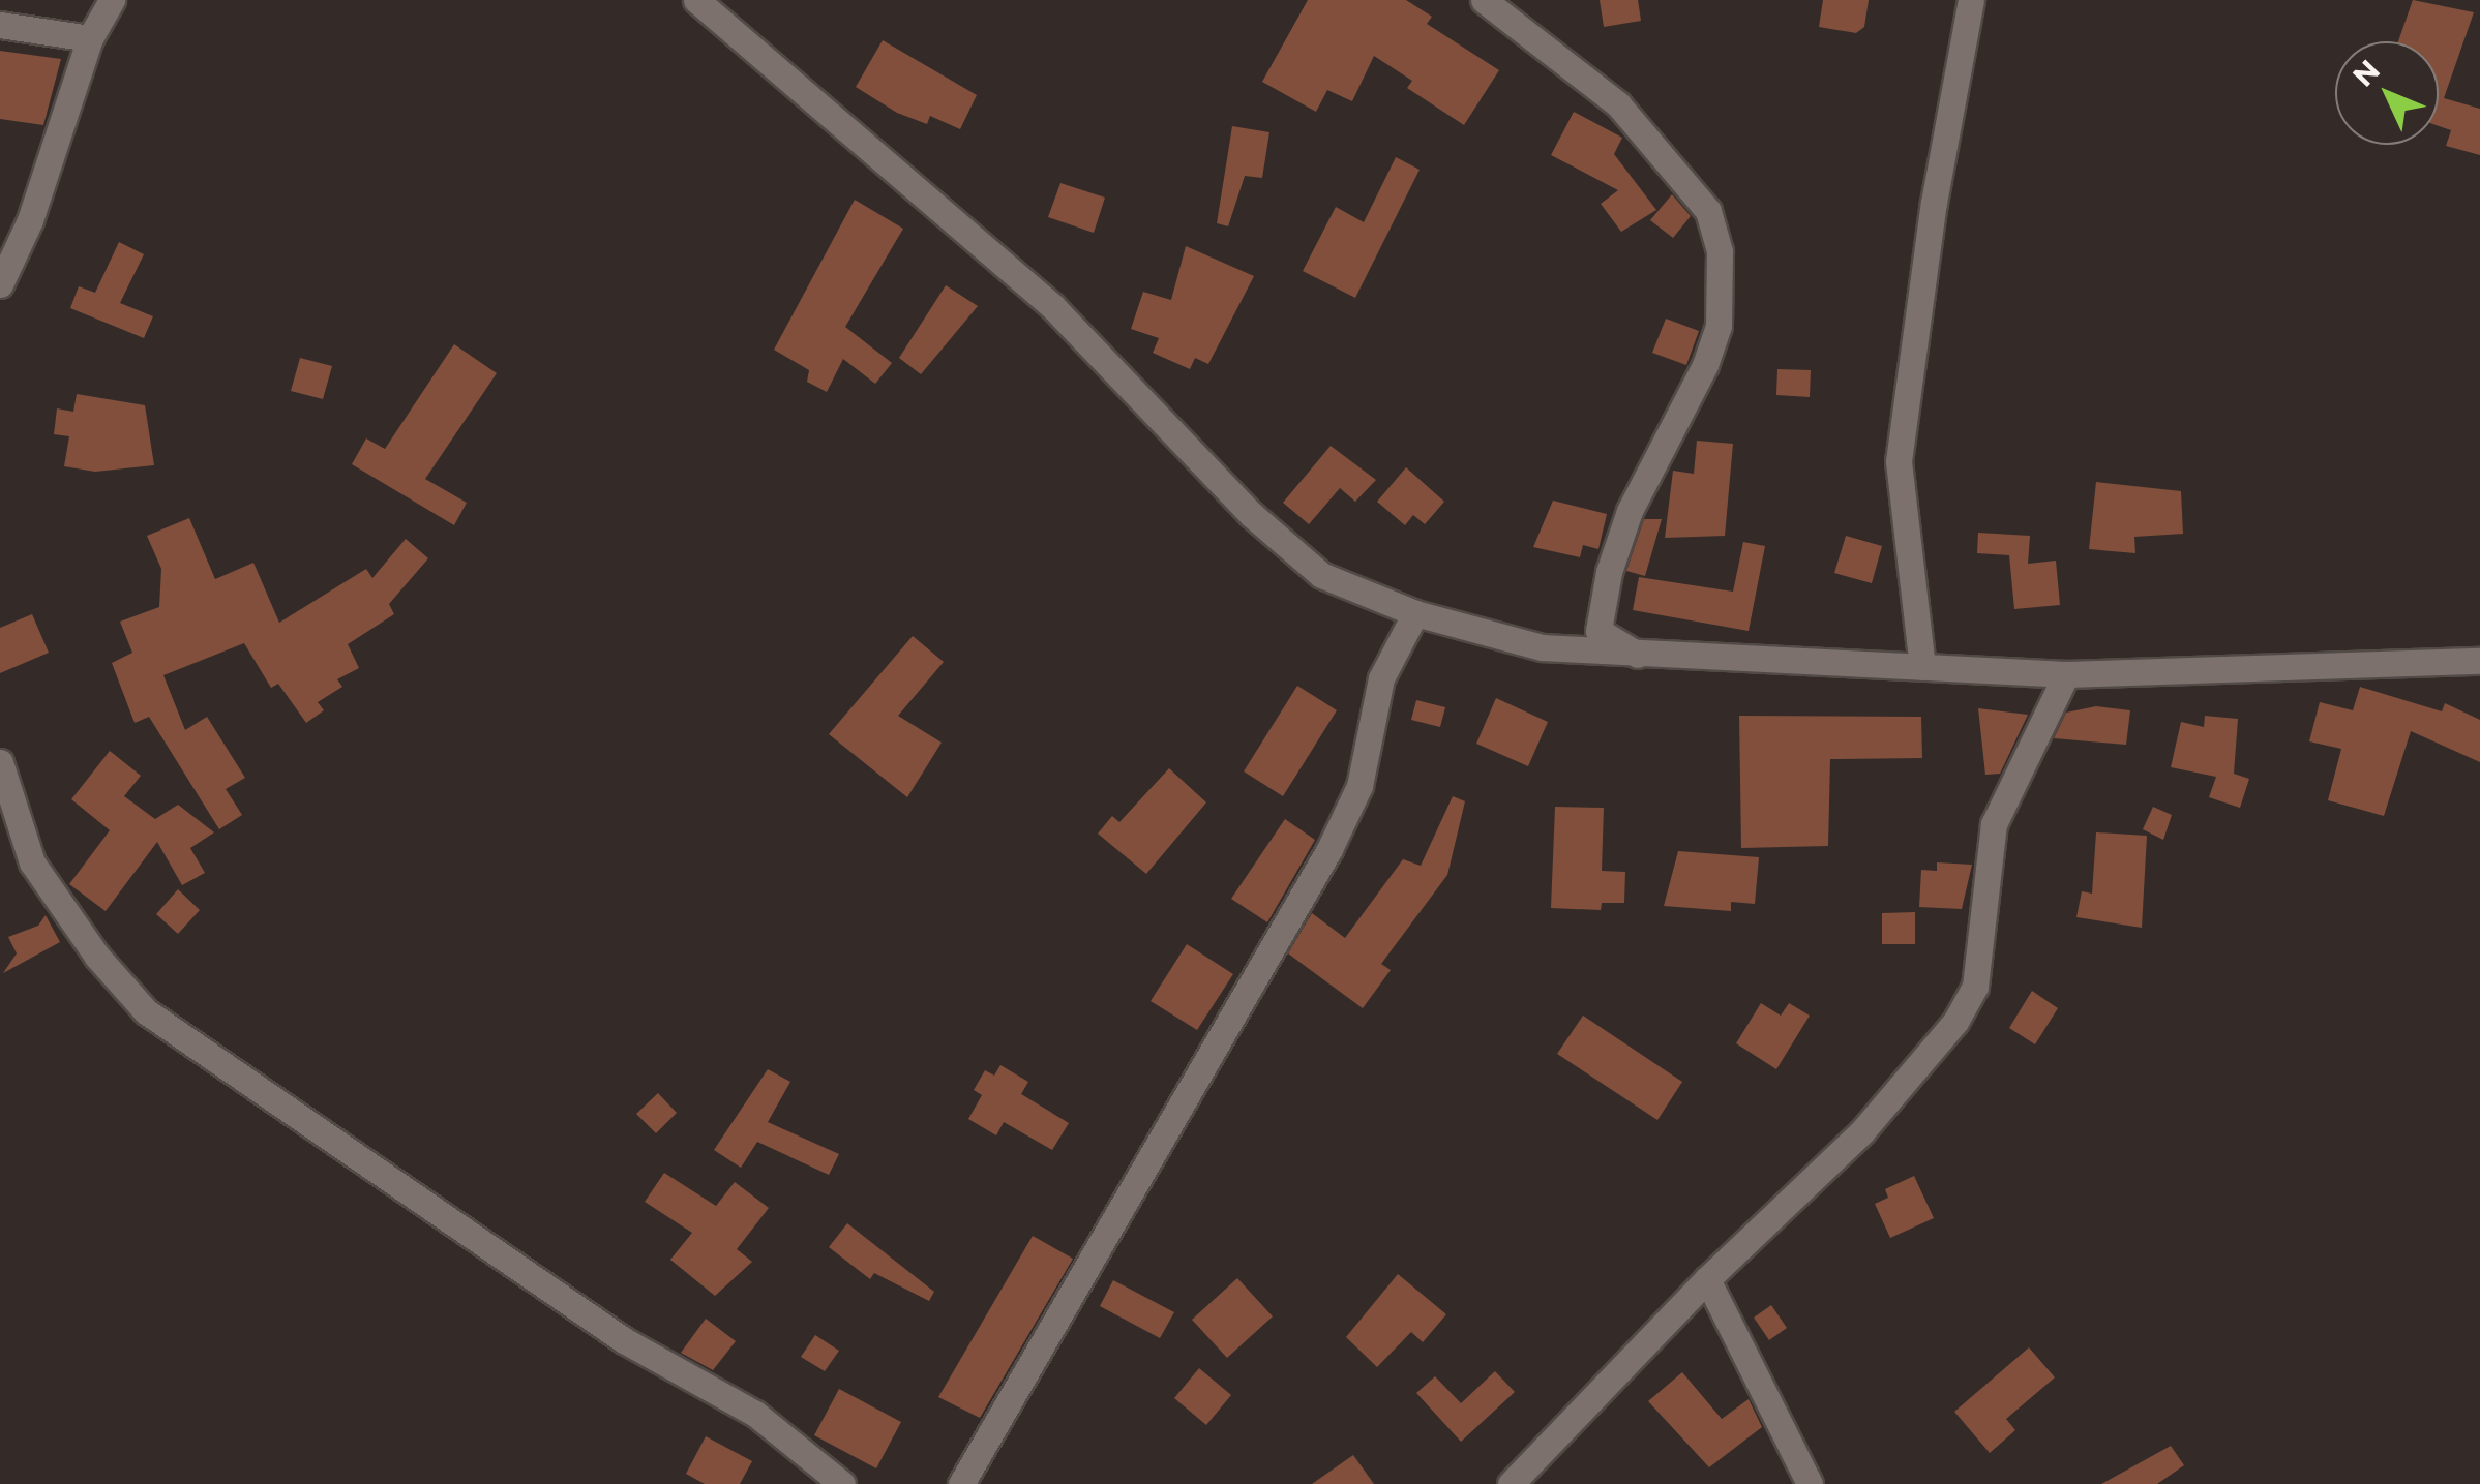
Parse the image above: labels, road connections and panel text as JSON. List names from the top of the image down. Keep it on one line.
{"north":"top left"}
